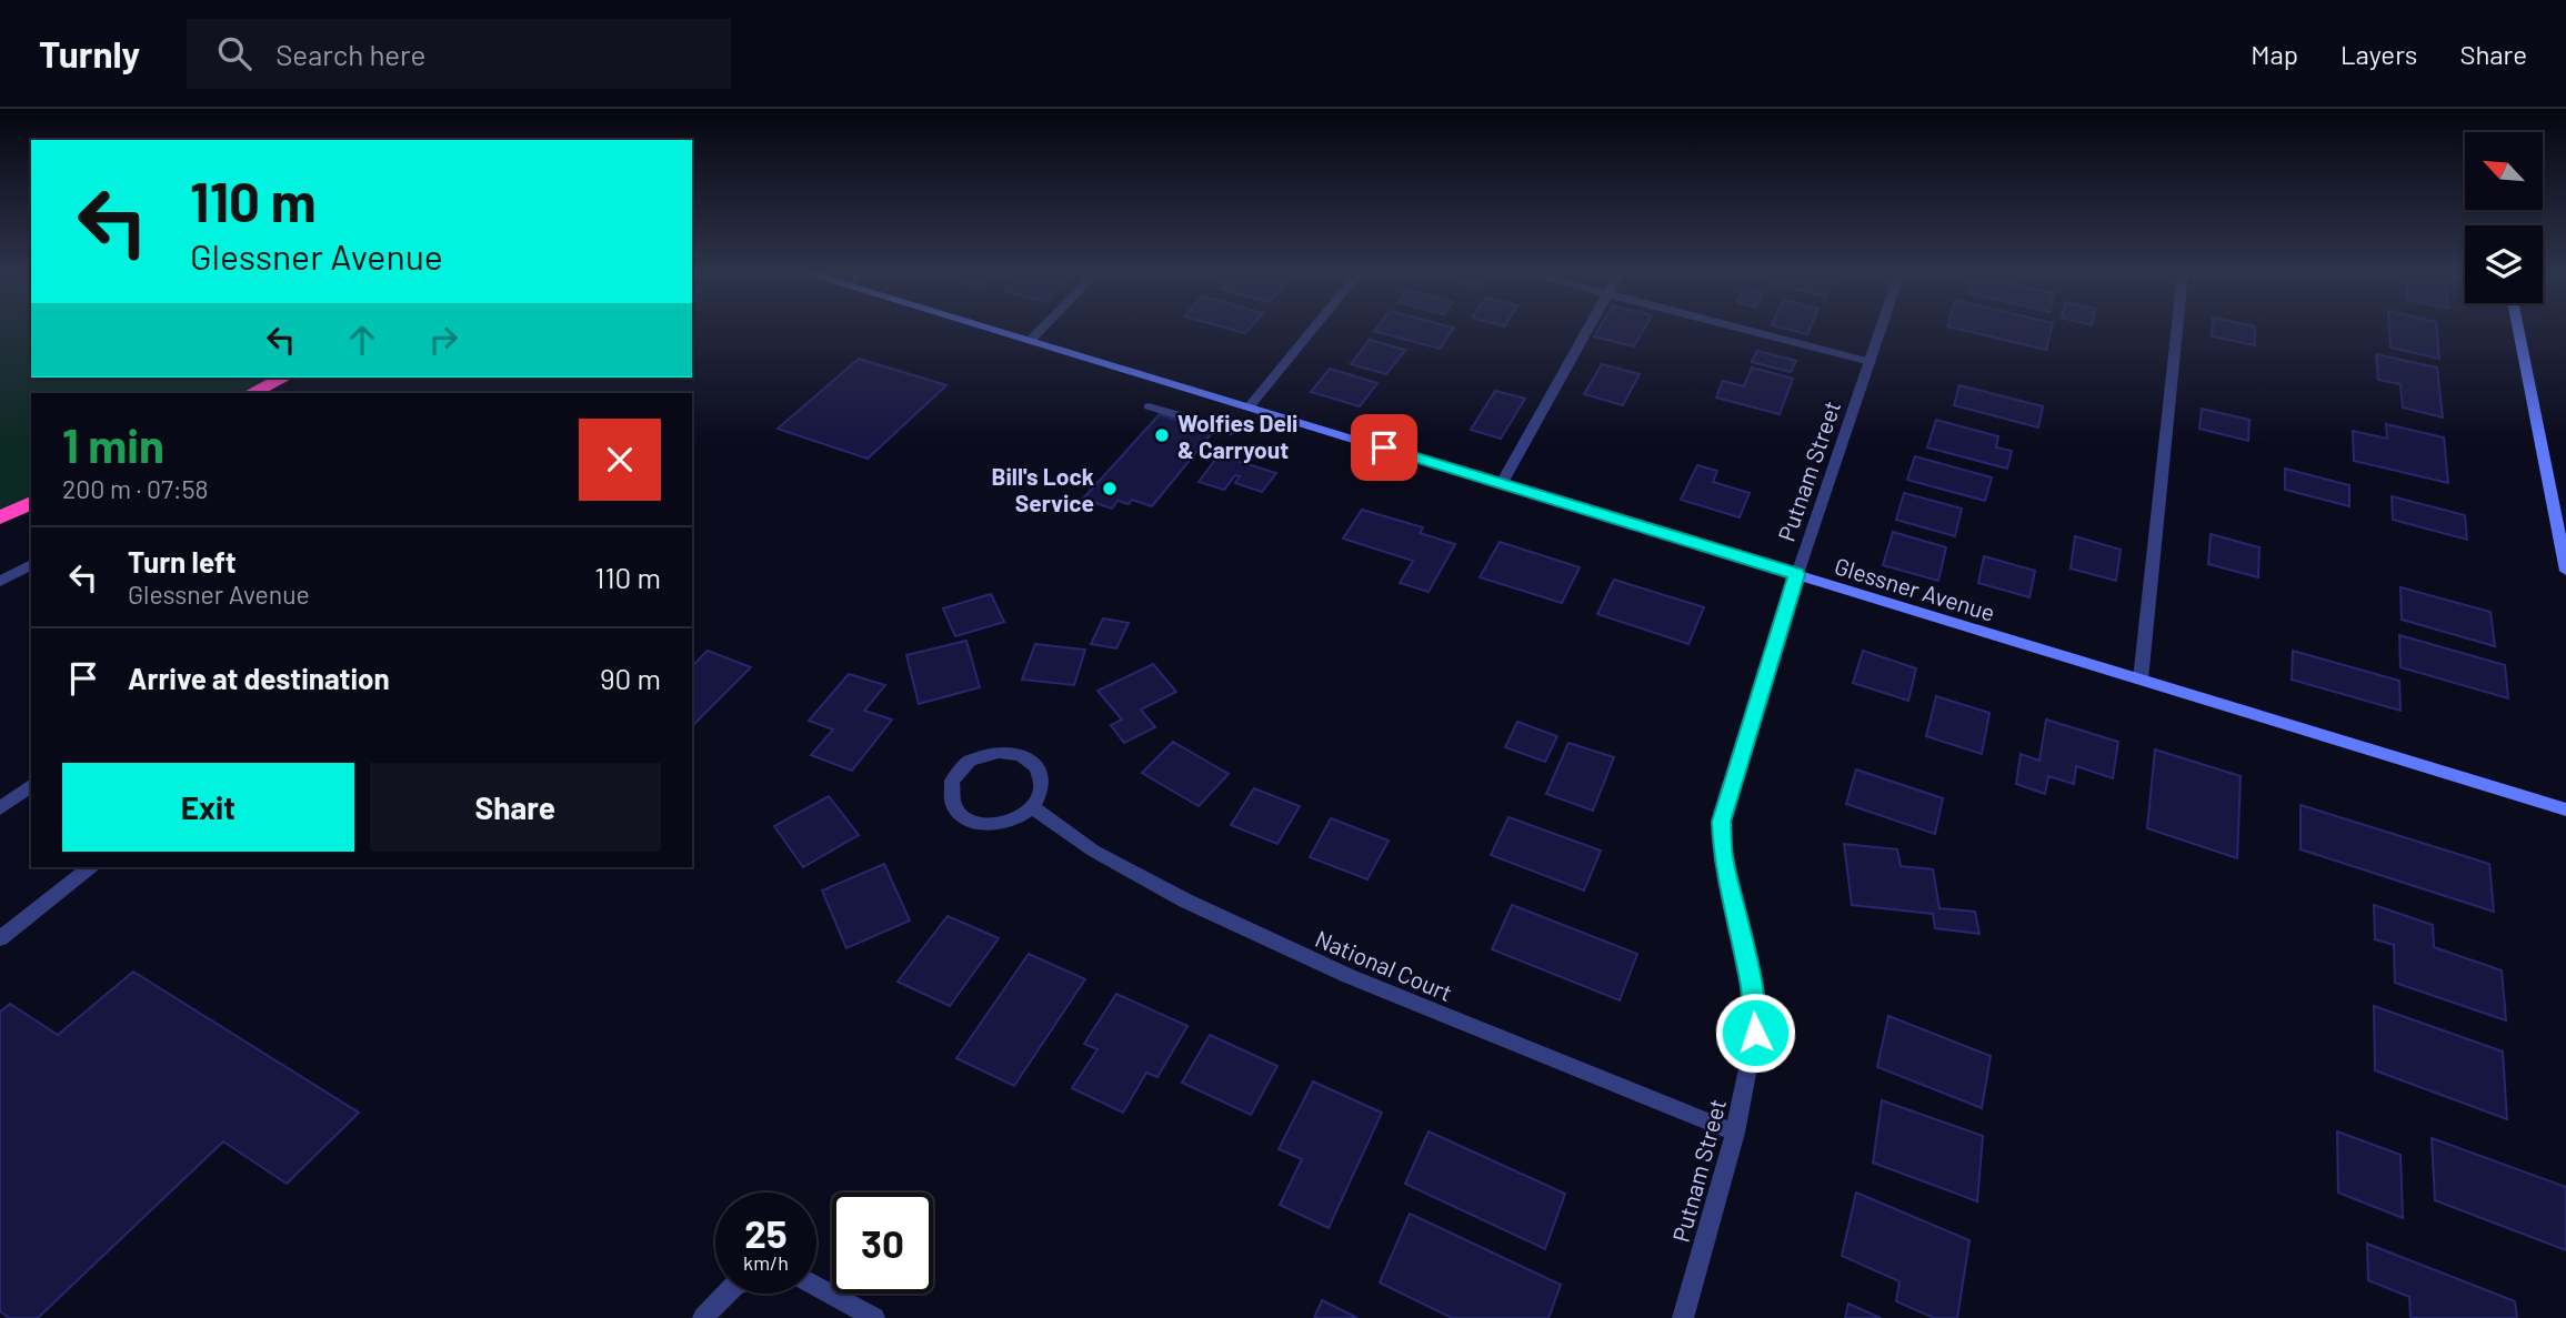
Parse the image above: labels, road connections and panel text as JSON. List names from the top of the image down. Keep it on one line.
{"streets":{"street":["Putnam Street","Glessner Avenue","National Court"]},"crossings":[["Putnam Street","Glessner Avenue"],["Putnam Street","National Court"]],"places":["Wolfies Deli & Carryout","Bill's Lock Service"],"north":"top left","page":{"header":"Turnly","search":"Search here","nav":["Map","Layers","Share"],"turn":["110 m","Glessner Avenue"],"heading":["1 min","200 m · 07:58"],"list":[{"name":"Turn left","note":"Glessner Avenue","value":"110 m"},{"name":"Arrive at destination","value":"90 m"}],"buttons":["Exit","Share"],"speed":"25 km/h","limit":"30"}}
